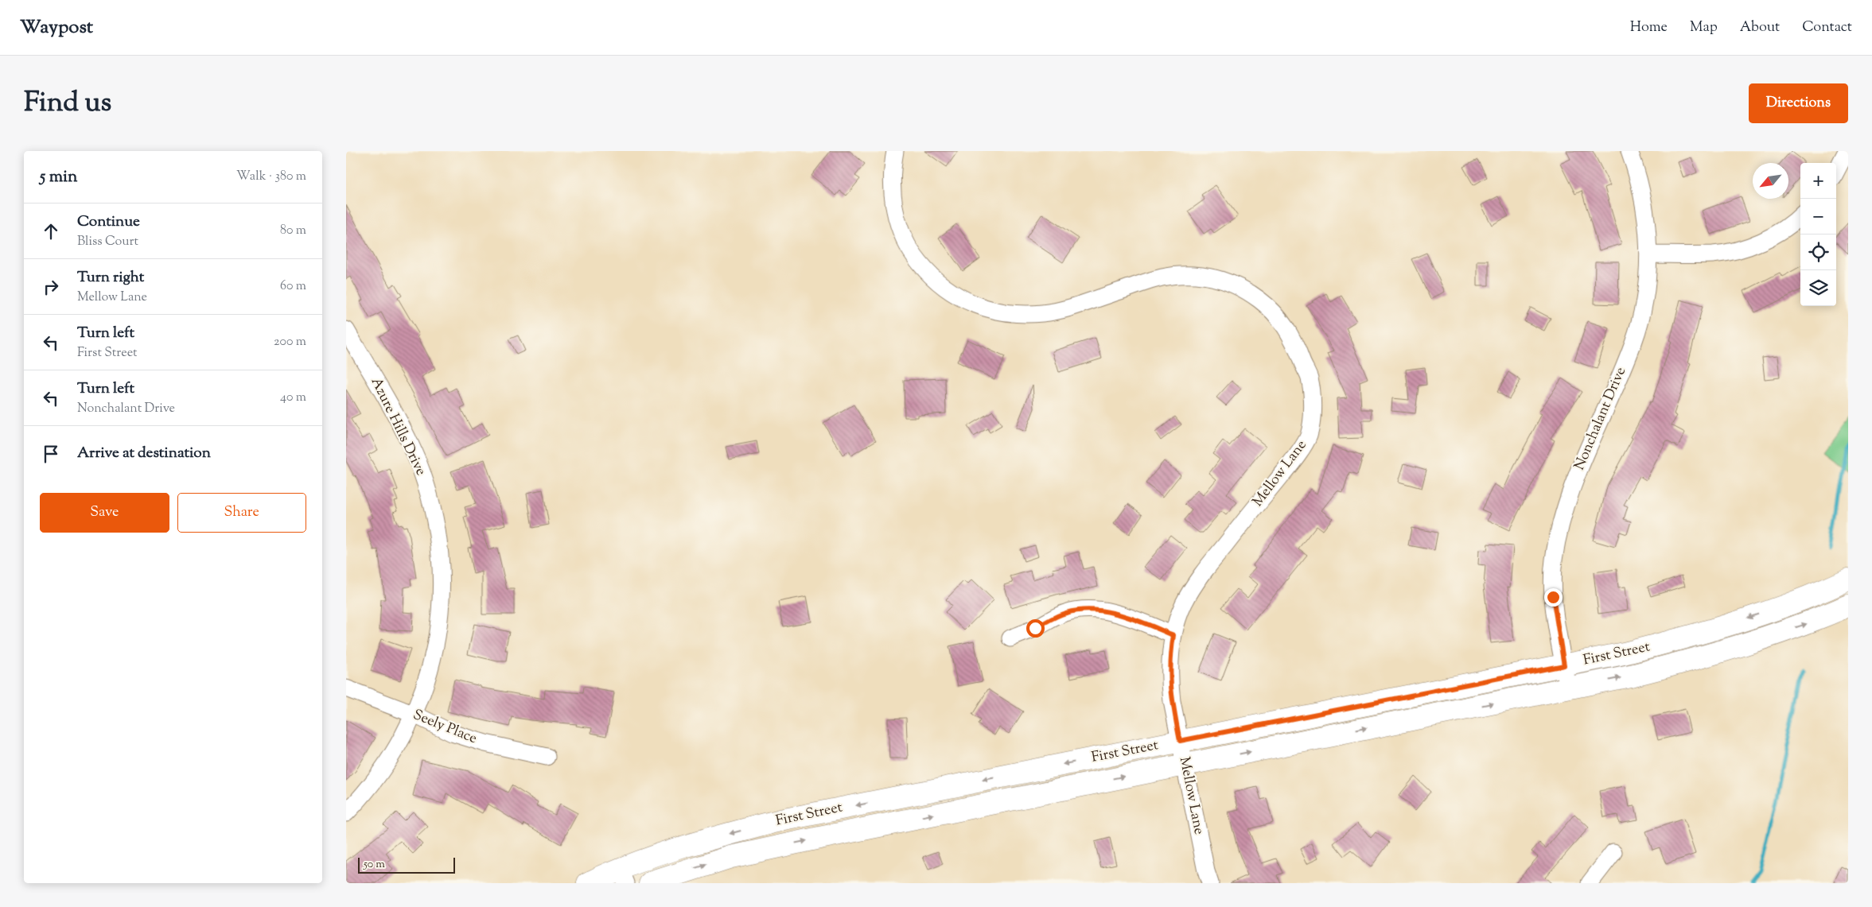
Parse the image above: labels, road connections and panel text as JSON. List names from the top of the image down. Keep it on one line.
{"streets":{"main road":["First Street"],"street":["Nonchalant Drive","Azure Hills Drive","Mellow Lane","Seely Place"]},"crossings":[["Nonchalant Drive","First Street"],["Azure Hills Drive","Seely Place"],["Mellow Lane","First Street"]],"scale_bar":"50 m","north":"bottom left","page":{"header":"Waypost","nav":["Home","Map","About","Contact"],"title":"Find us","buttons":["Directions",["Save","Share"]],"heading":["5 min","Walk · 380 m"],"map_buttons":["+","−"],"list":[["Continue","Bliss Court","80 m"],["Turn right","Mellow Lane","60 m"],["Turn left","First Street","200 m"],["Turn left","Nonchalant Drive","40 m"],"Arrive at destination"],"scale":"50 m"}}
